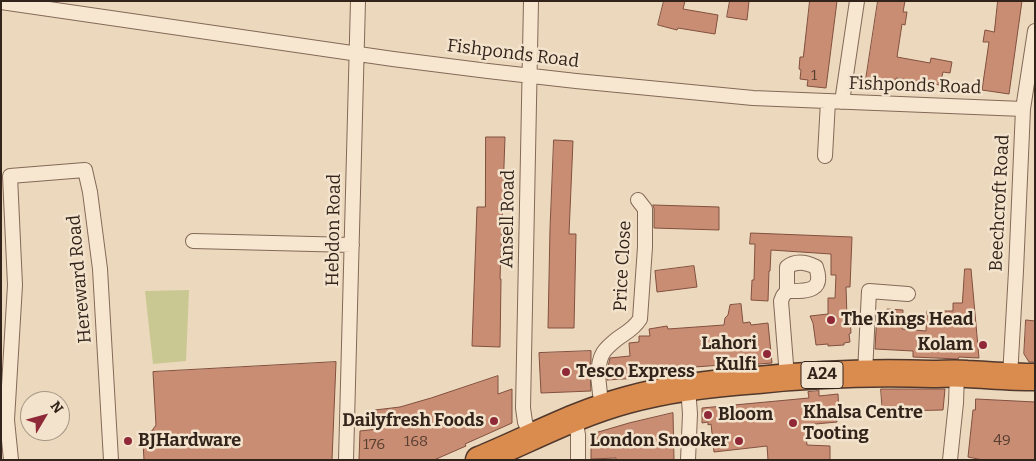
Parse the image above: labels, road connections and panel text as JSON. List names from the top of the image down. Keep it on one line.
{"streets":{"highway":["A24"],"street":["Fishponds Road","Beechcroft Road","Ansell Road","Hebdon Road","Price Close","Hereward Road"]},"crossings":[["Fishponds Road","Beechcroft Road"],["Fishponds Road","Ansell Road"],["Fishponds Road","Hebdon Road"],["Beechcroft Road","A24"],["Ansell Road","A24"],["Price Close","A24"]],"places":["The Kings Head","Kolam","Lahori Kulfi","Tesco Express","Bloom","Dailyfresh Foods","Khalsa Centre Tooting","BJHardware","London Snooker"],"house_numbers":["1","49","168","176"],"north":"top right"}
